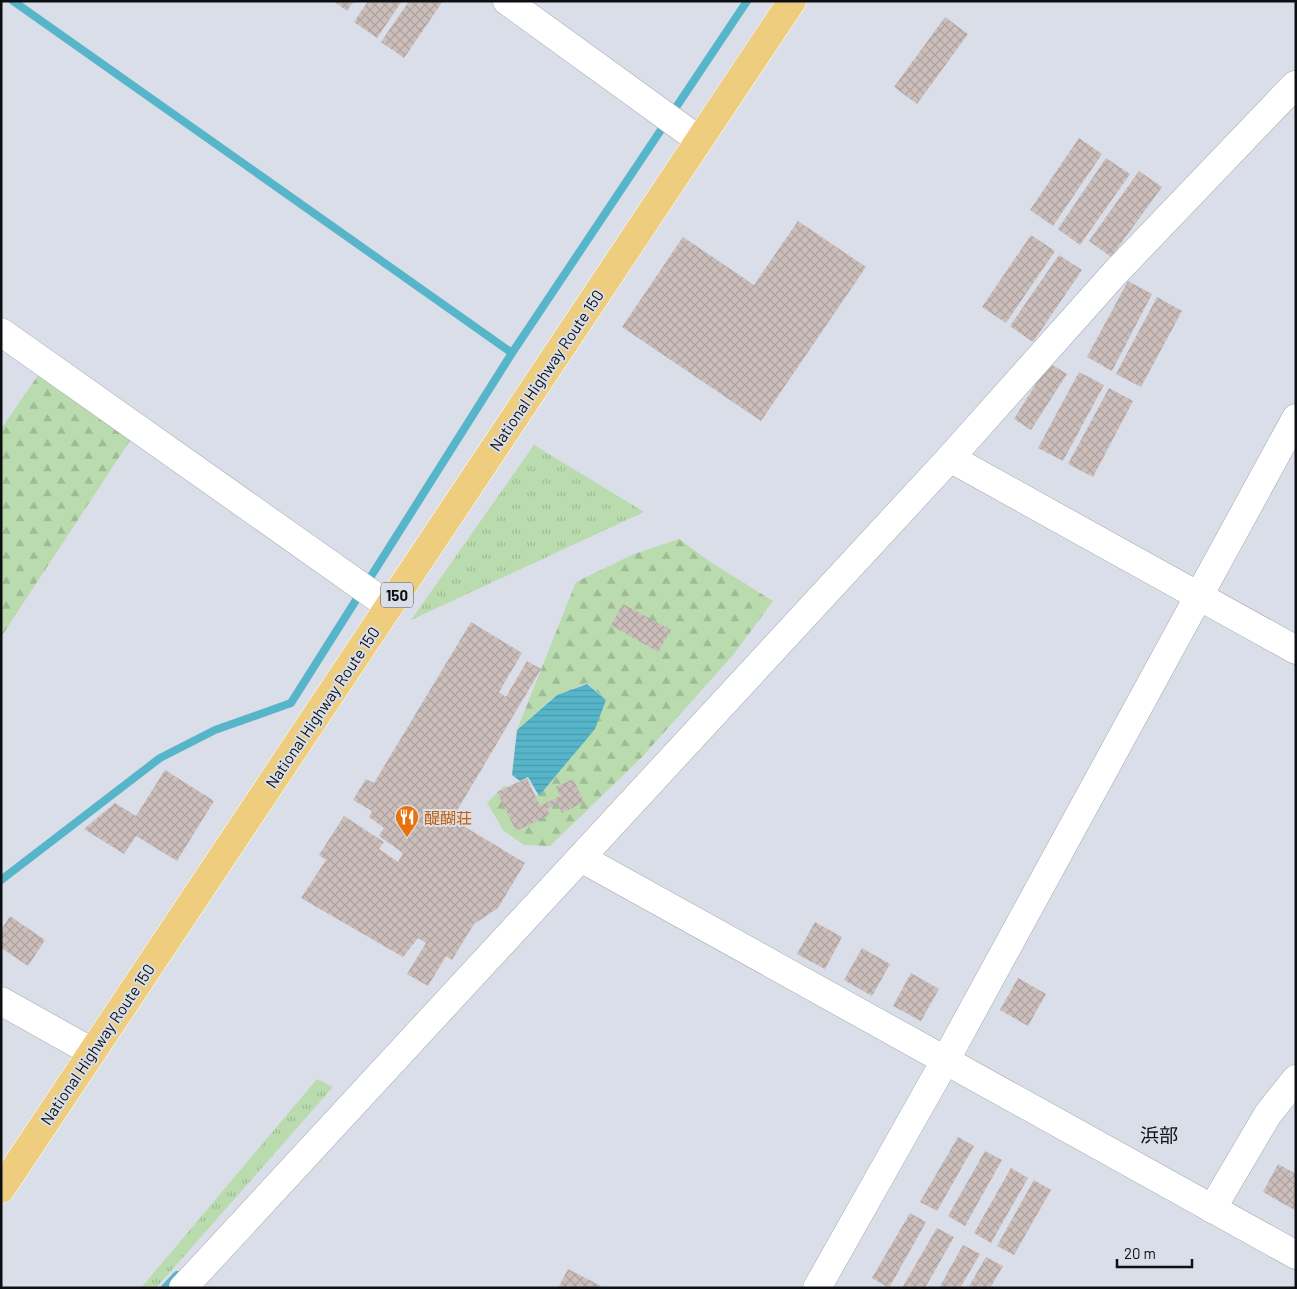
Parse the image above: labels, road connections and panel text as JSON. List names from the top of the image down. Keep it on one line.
{"streets":{"highway":["National Highway Route 150","150"]},"districts":["浜部"],"places":{"restaurant":["醍醐荘"]},"scale_bar":"20 m"}
